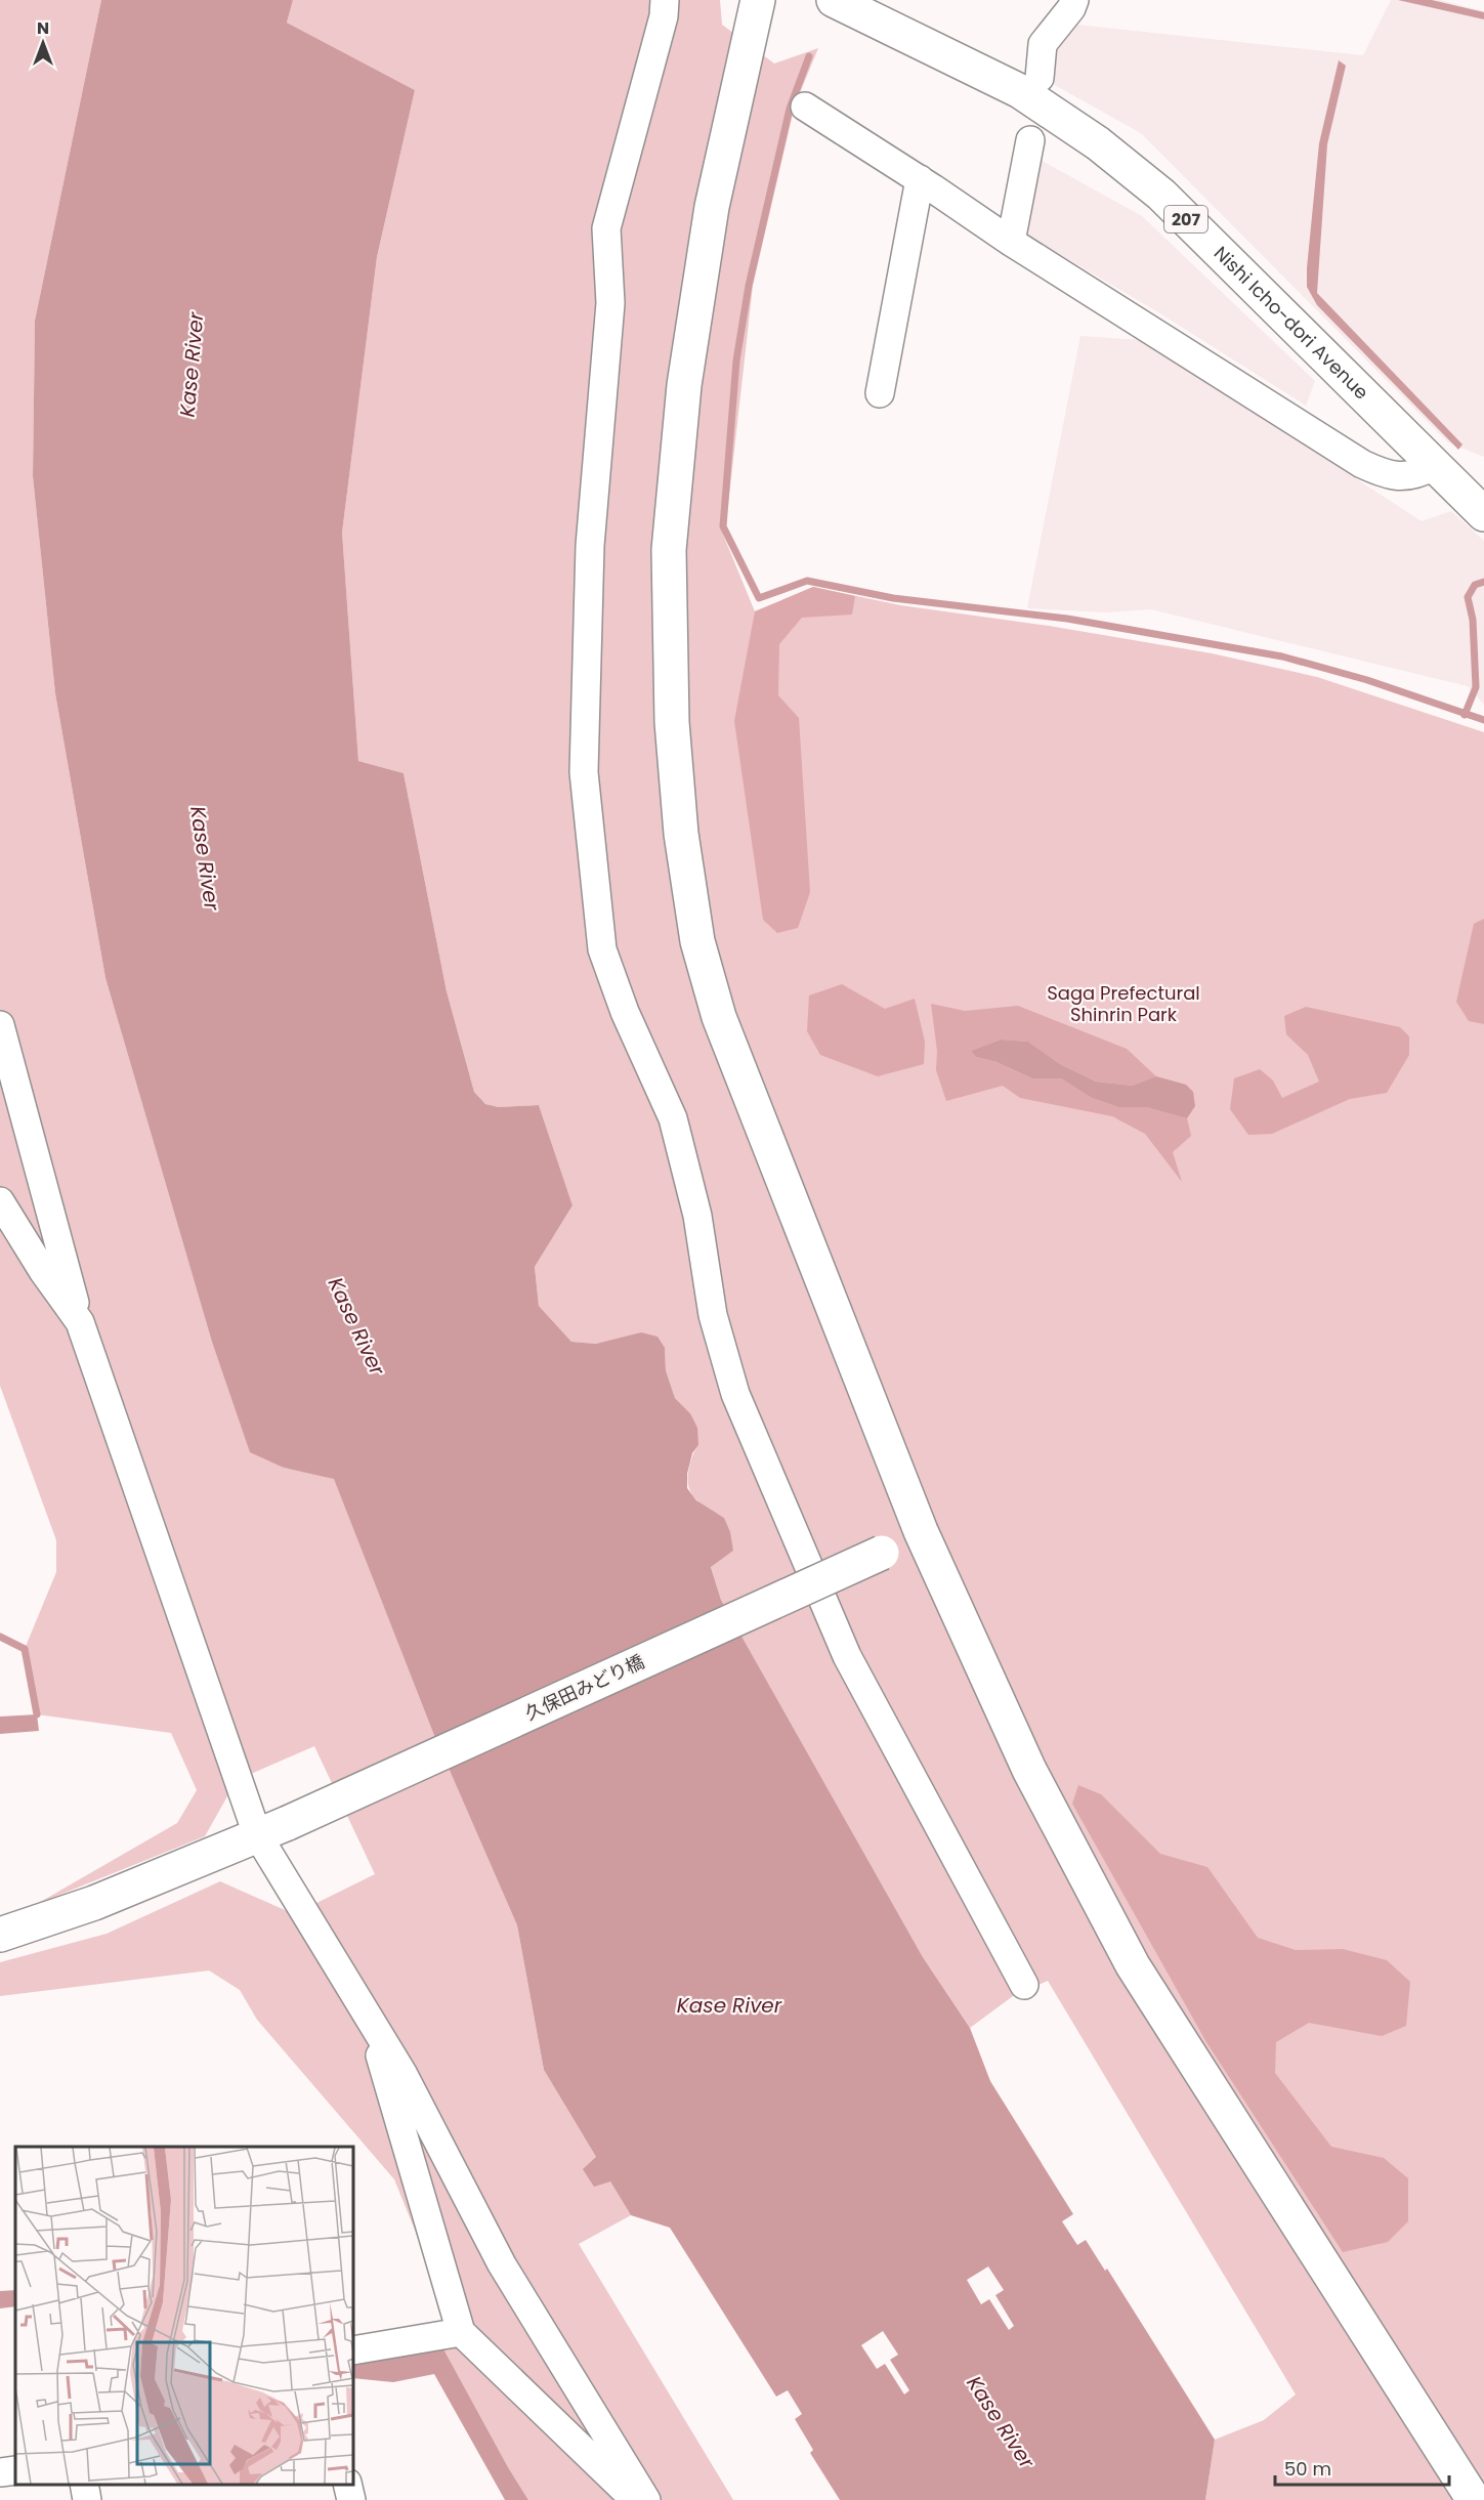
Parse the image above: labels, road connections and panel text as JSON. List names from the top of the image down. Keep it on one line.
{"streets":{"main road":["207","Nishi Icho-dori Avenue","久保田みどり橋"]},"water":["Kase River"],"parks":["Saga Prefectural Shinrin Park"],"scale_bar":"50 m","north":"top"}
